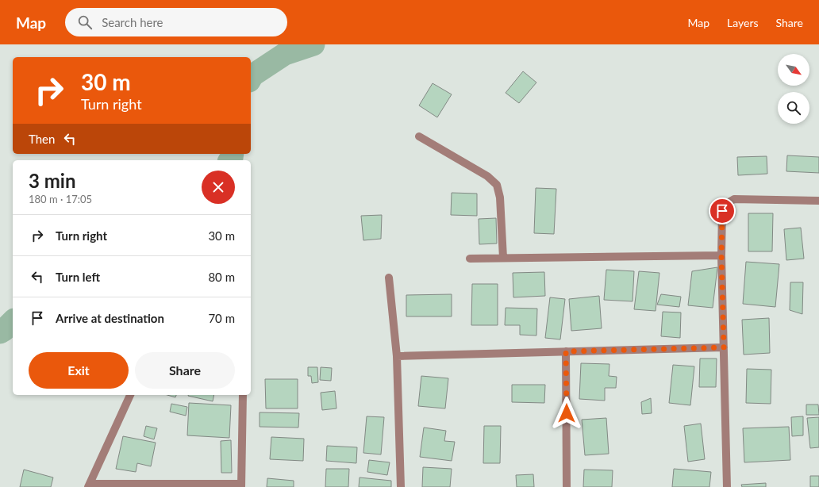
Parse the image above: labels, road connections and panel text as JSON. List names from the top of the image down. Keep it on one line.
{"north":"bottom right","page":{"header":"Map","search":"Search here","nav":["Map","Layers","Share"],"turn":["30 m","Turn right"],"then":"Then","heading":["3 min","180 m · 17:05"],"list":[{"name":"Turn right","value":"30 m"},{"name":"Turn left","value":"80 m"},{"name":"Arrive at destination","value":"70 m"}],"buttons":["Exit","Share"]}}
